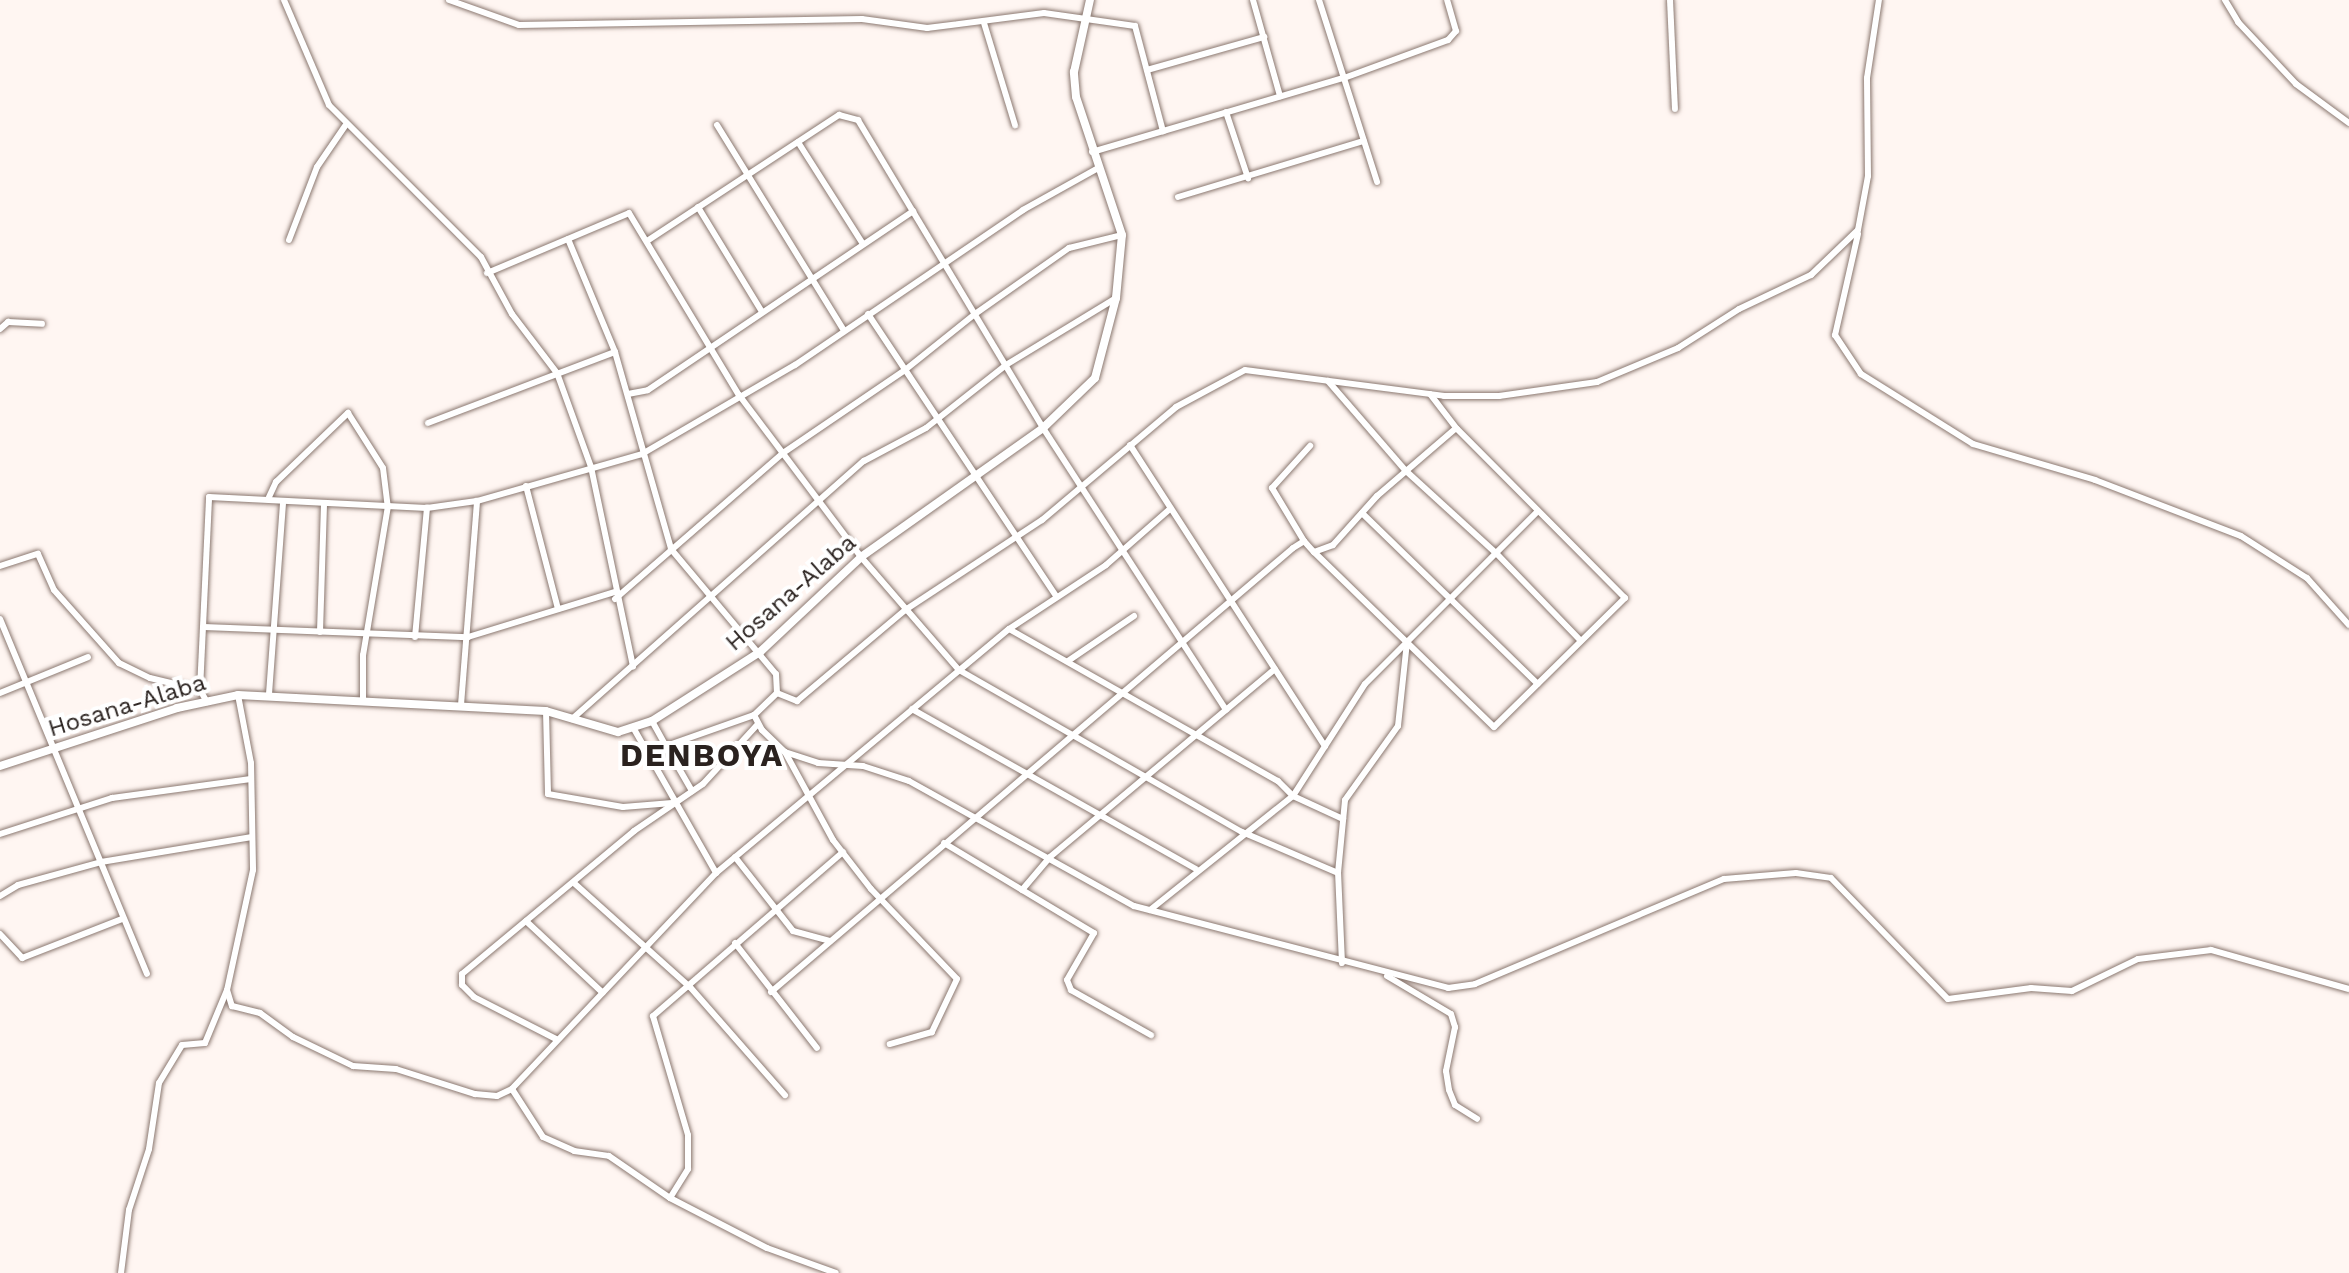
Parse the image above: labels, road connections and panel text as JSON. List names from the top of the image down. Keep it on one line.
{"streets":{"main road":["Hosana-Alaba"]},"districts":["DENBOYA"]}
